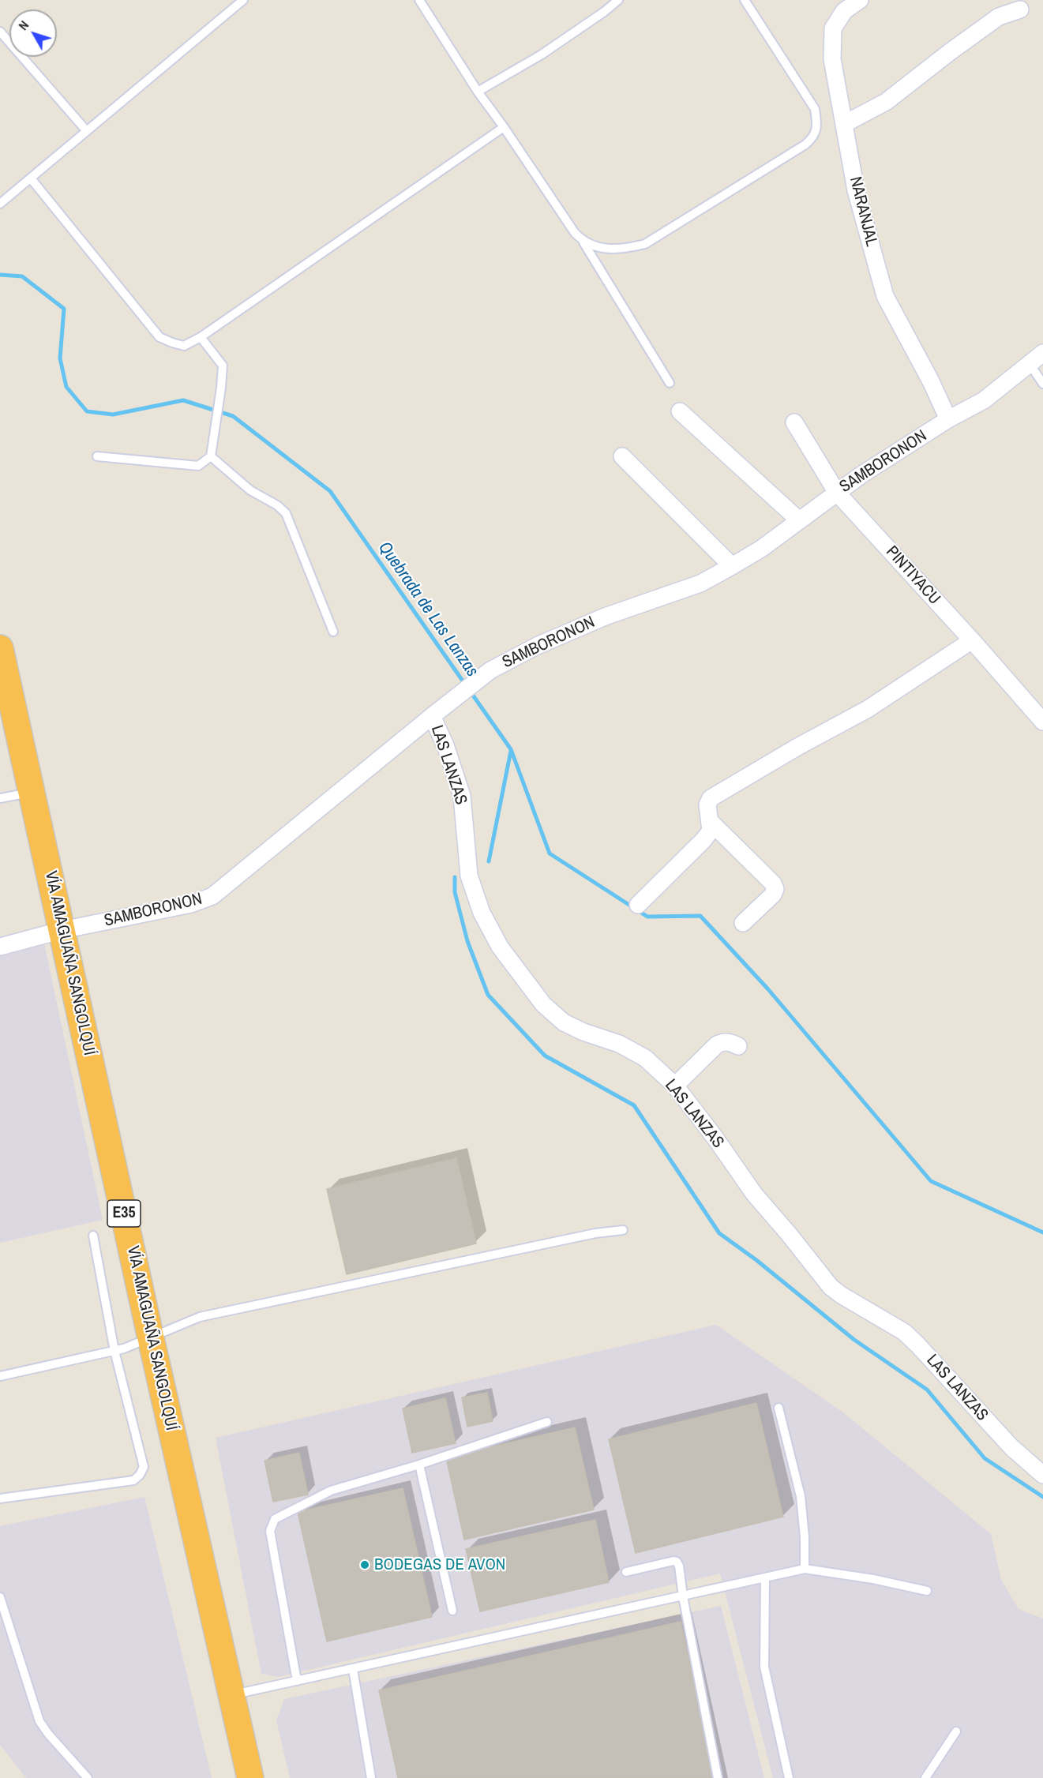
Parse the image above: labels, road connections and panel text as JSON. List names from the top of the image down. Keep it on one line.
{"streets":{"highway":["VÍA AMAGUAÑA SANGOLQUÍ","E35"],"street":["NARANJAL","SAMBORONON","PINTIYACU","LAS LANZAS"]},"crossings":[["NARANJAL","SAMBORONON"],["SAMBORONON","PINTIYACU"],["SAMBORONON","LAS LANZAS"],["SAMBORONON","VÍA AMAGUAÑA SANGOLQUÍ"]],"water":["Quebrada de Las Lanzas"],"places":["BODEGAS DE AVON"],"north":"top left"}
